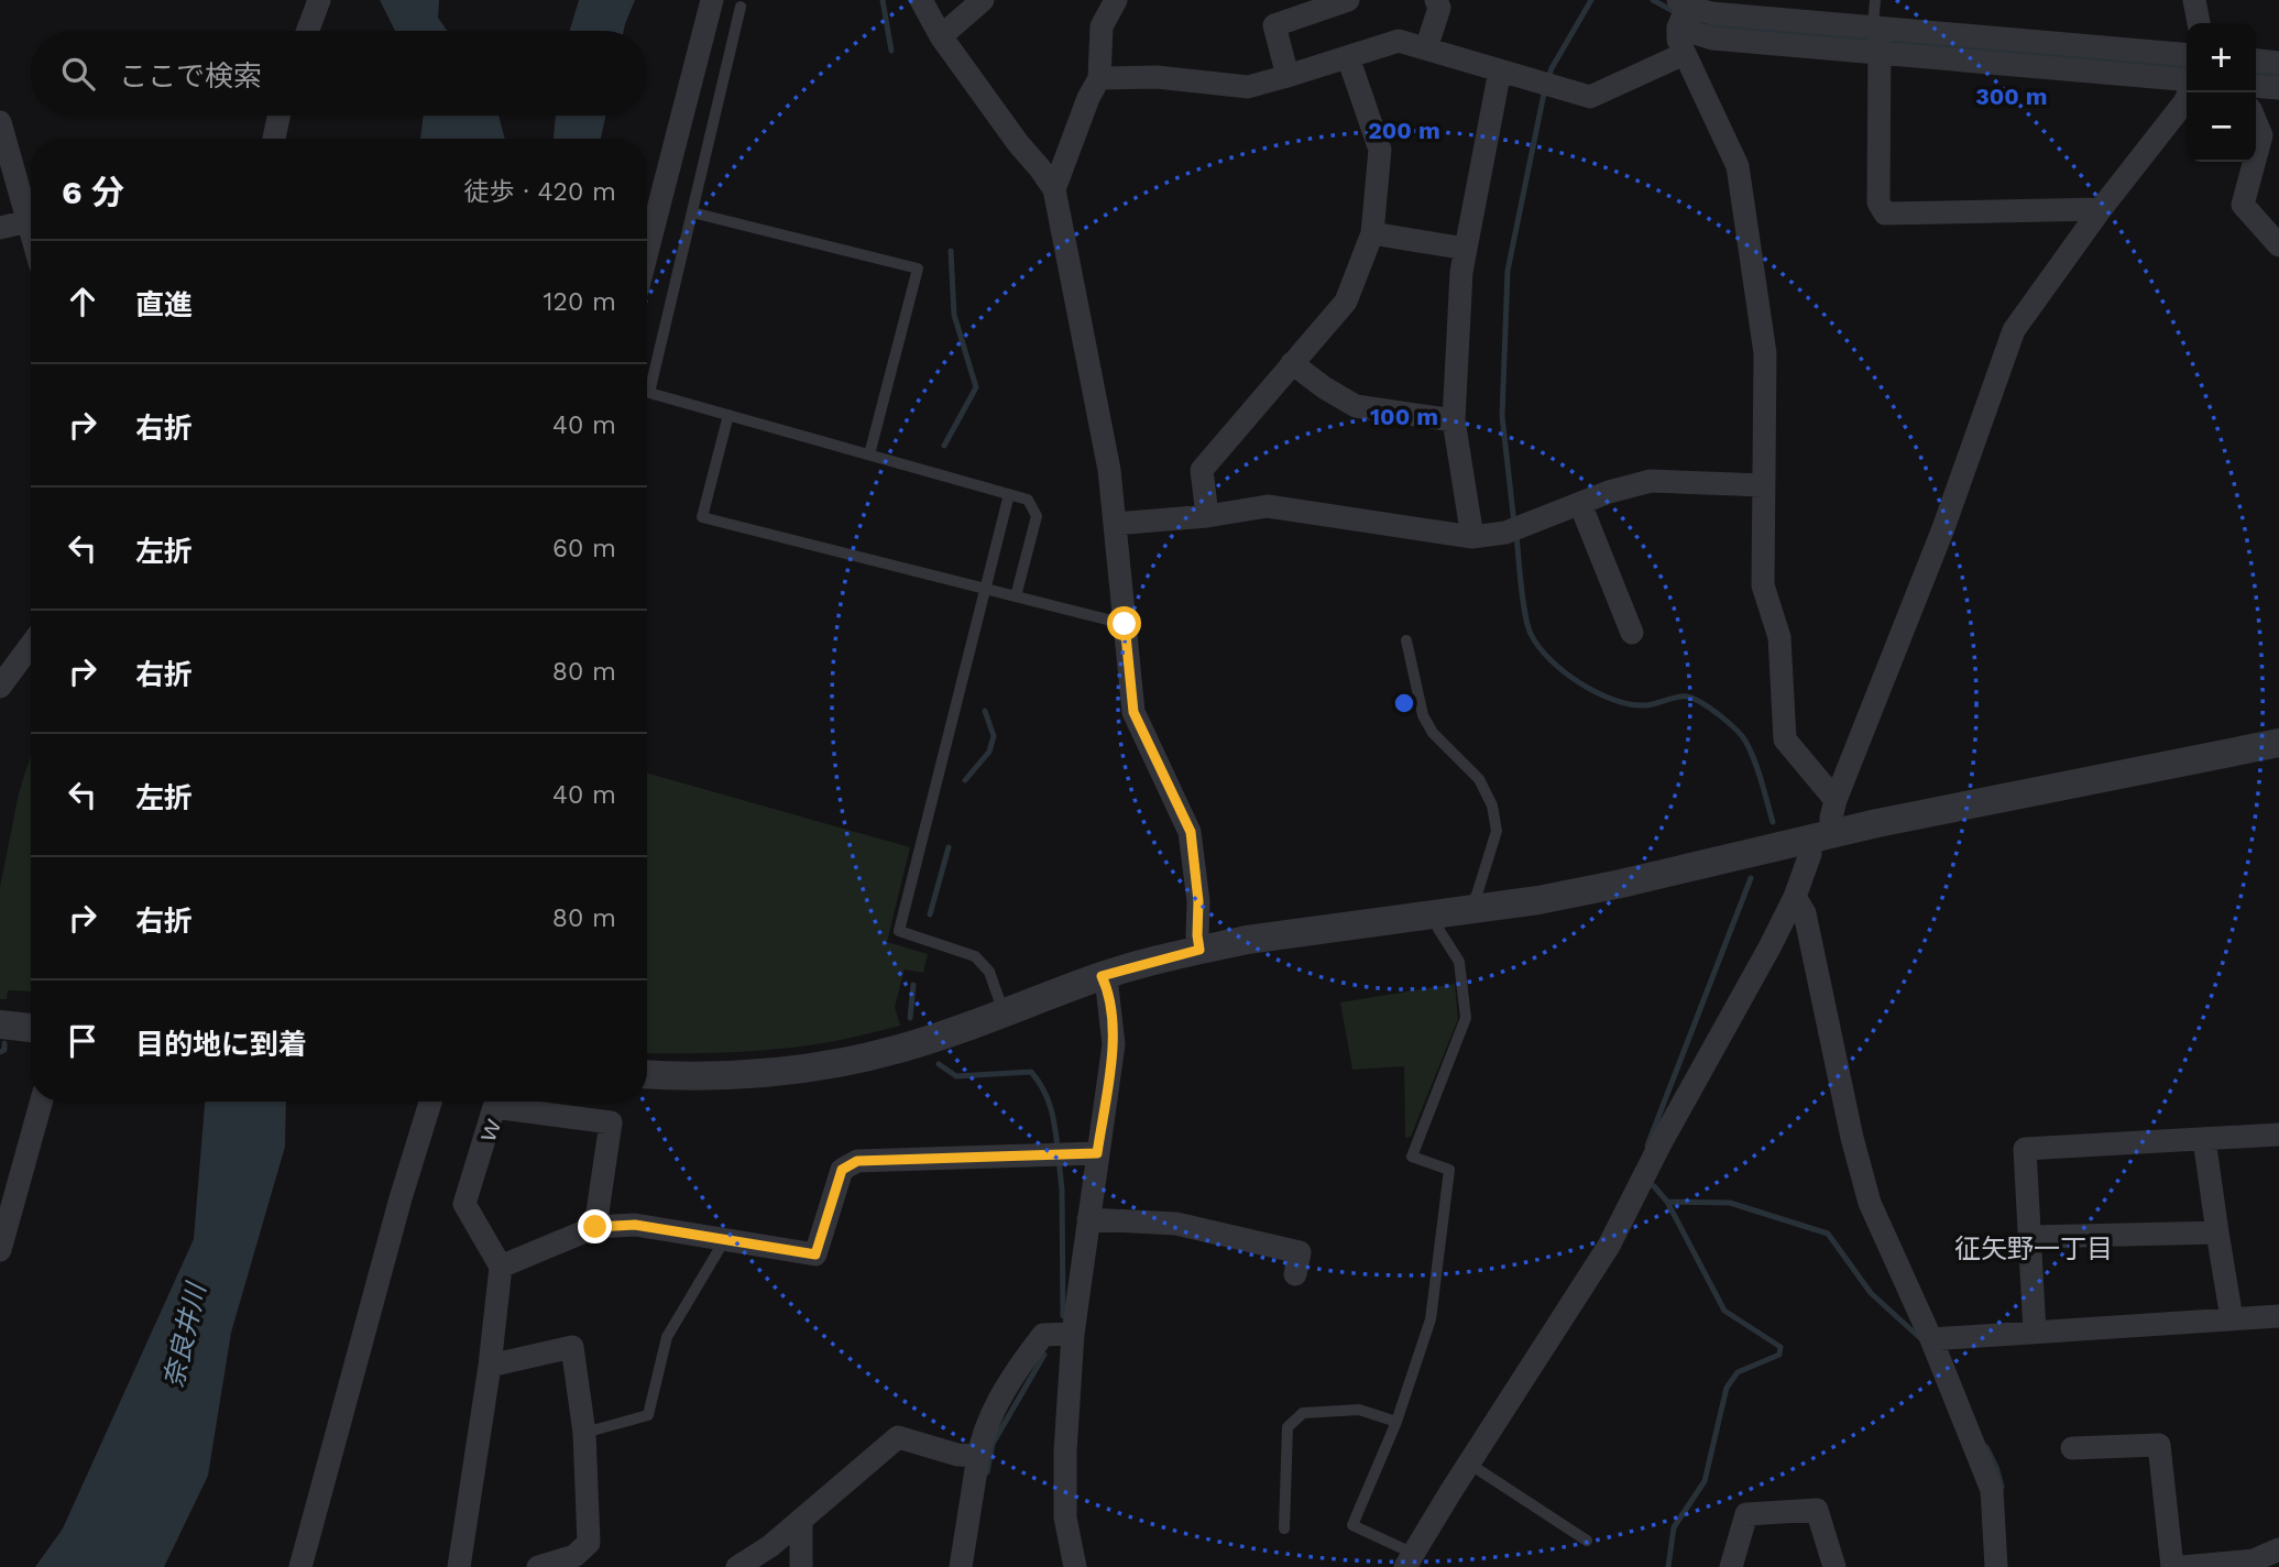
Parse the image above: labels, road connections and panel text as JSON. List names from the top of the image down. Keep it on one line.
{"streets":{"street":["ｗ"]},"districts":["征矢野一丁目"],"water":["奈良井川"],"page":{"map_buttons":["+","−"],"search":"ここで検索","heading":["6 分","徒歩 · 420 m"],"list":[["直進","120 m"],["右折","40 m"],["左折","60 m"],["右折","80 m"],["左折","40 m"],["右折","80 m"],"目的地に到着"]},"rings":["300 m","200 m","100 m"]}
